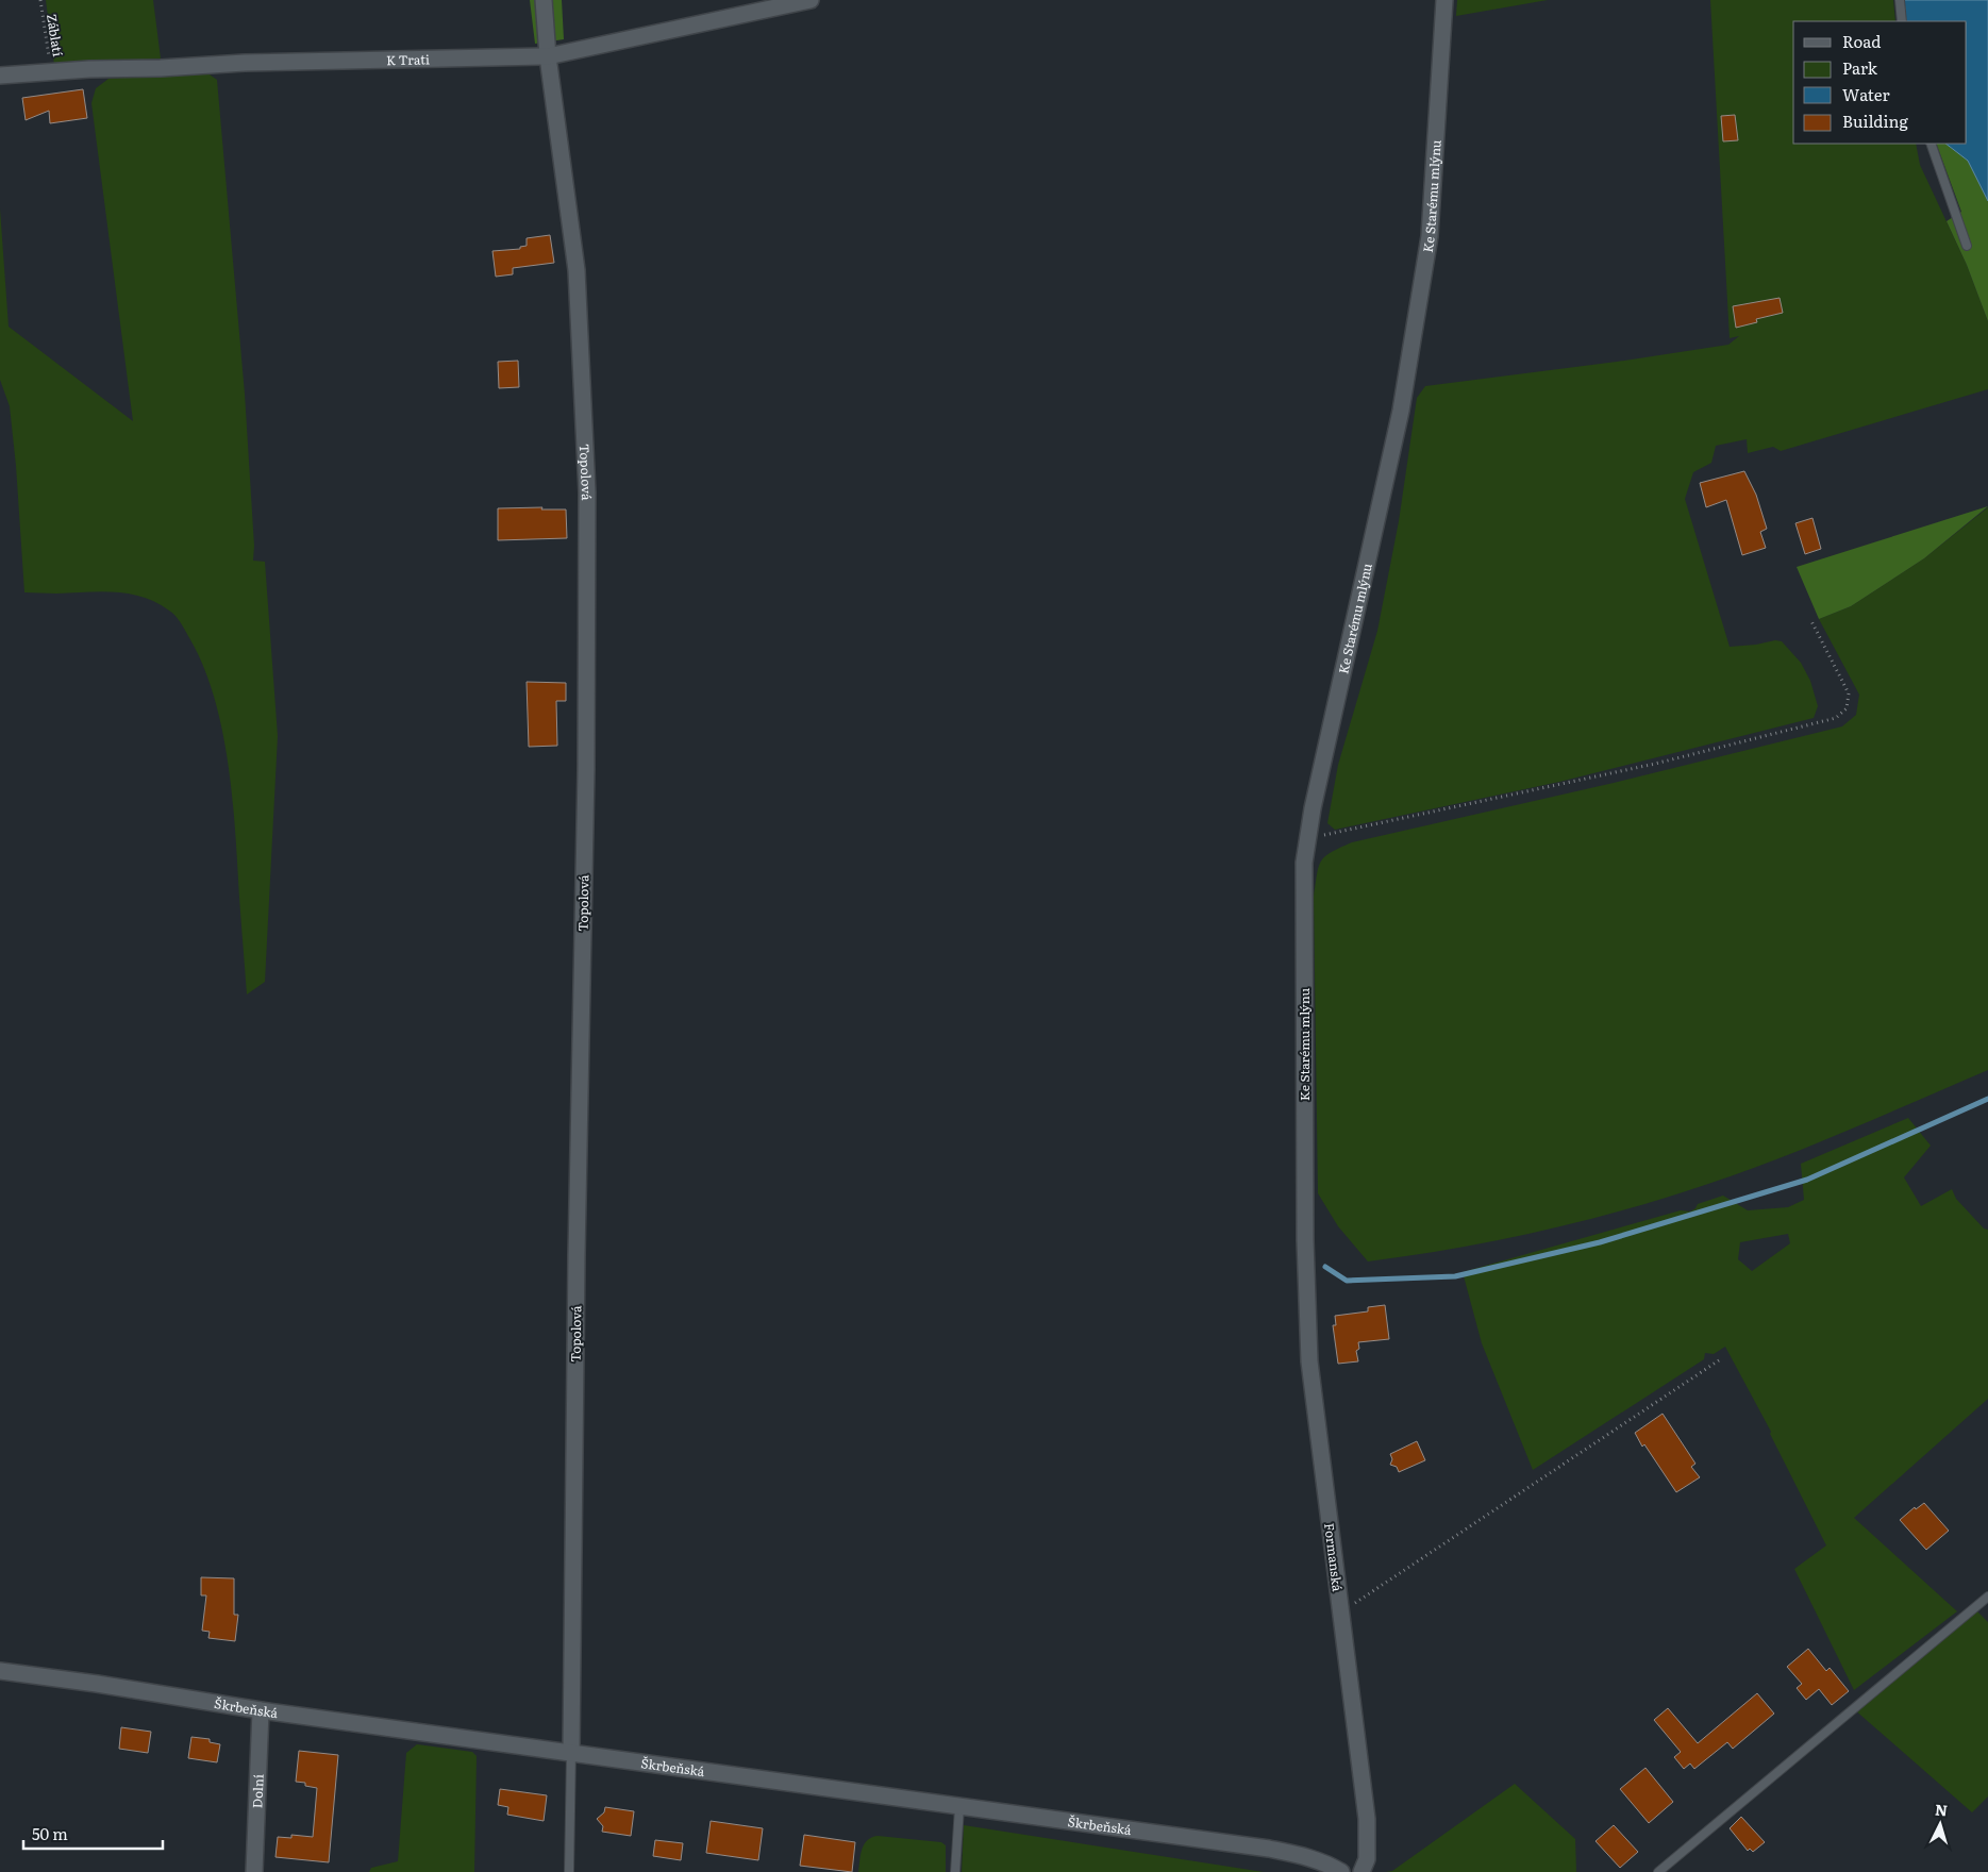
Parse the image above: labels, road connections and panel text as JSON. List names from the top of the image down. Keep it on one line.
{"streets":{"street":["K Trati","Ke Starému mlýnu","Topolová","Formanská","Škrbeňská","Dolní"],"path":["Záblatí"]},"crossings":[["Záblatí","K Trati"],["K Trati","Topolová"],["Ke Starému mlýnu","Formanská"],["Topolová","Škrbeňská"],["Škrbeňská","Dolní"]],"legend":["Road","Park","Water","Building"],"scale_bar":"50 m","north":"top"}
